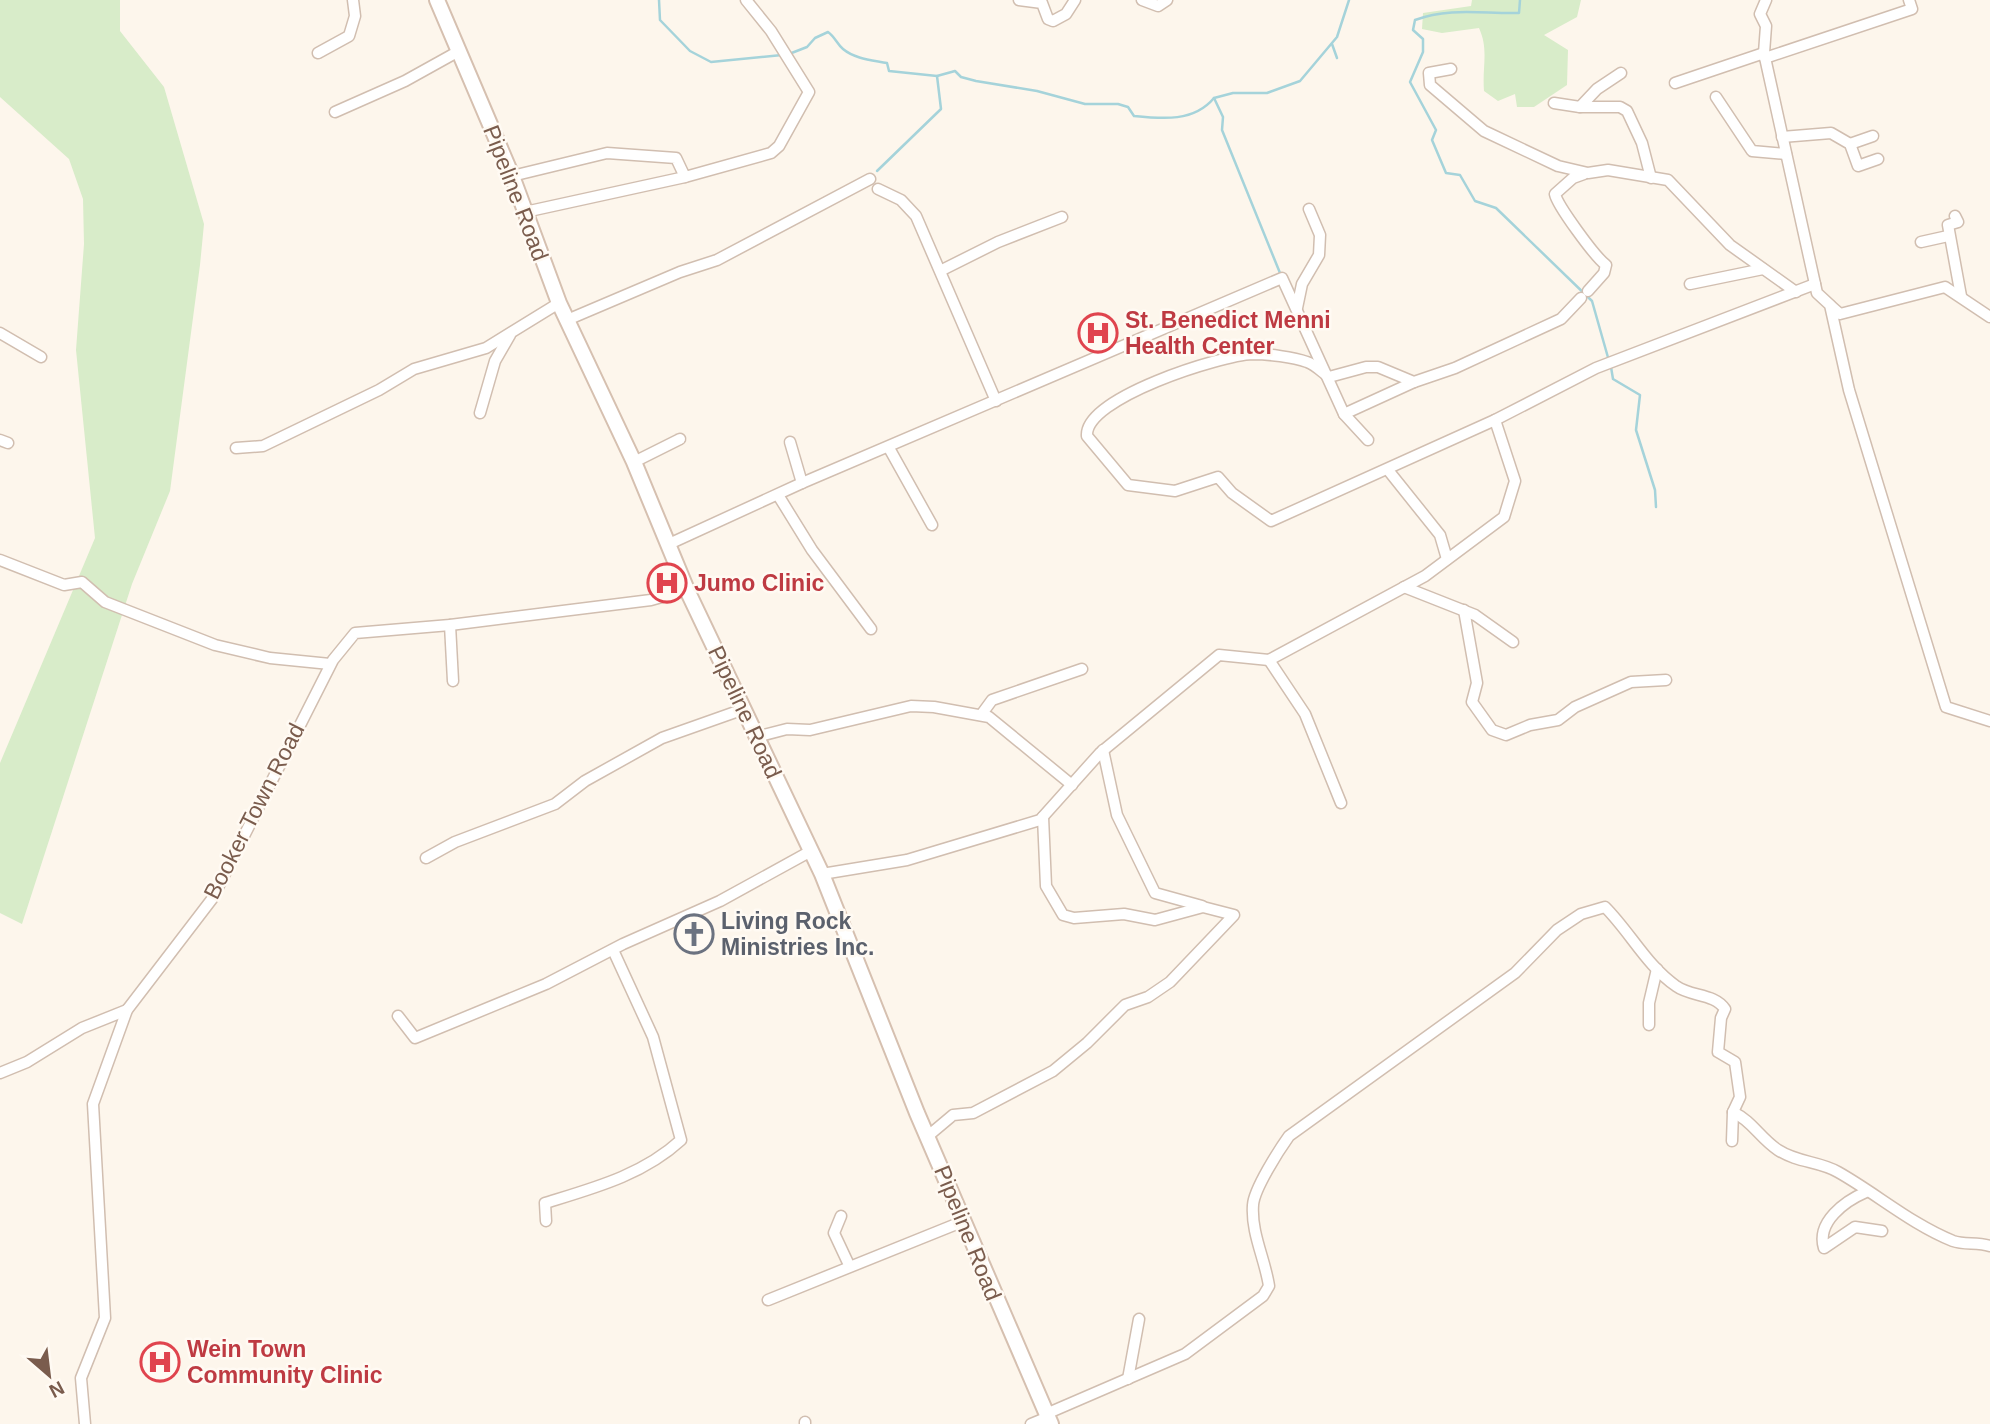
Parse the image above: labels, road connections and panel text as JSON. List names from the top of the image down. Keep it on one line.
{"streets":{"street":["Pipeline Road","Booker Town Road"]},"crossings":[["Pipeline Road","Booker Town Road"]],"places":{"hospital":["St. Benedict Menni Health Center","Jumo Clinic","Wein Town Community Clinic"],"church":["Living Rock Ministries Inc."]},"north":"bottom right"}
